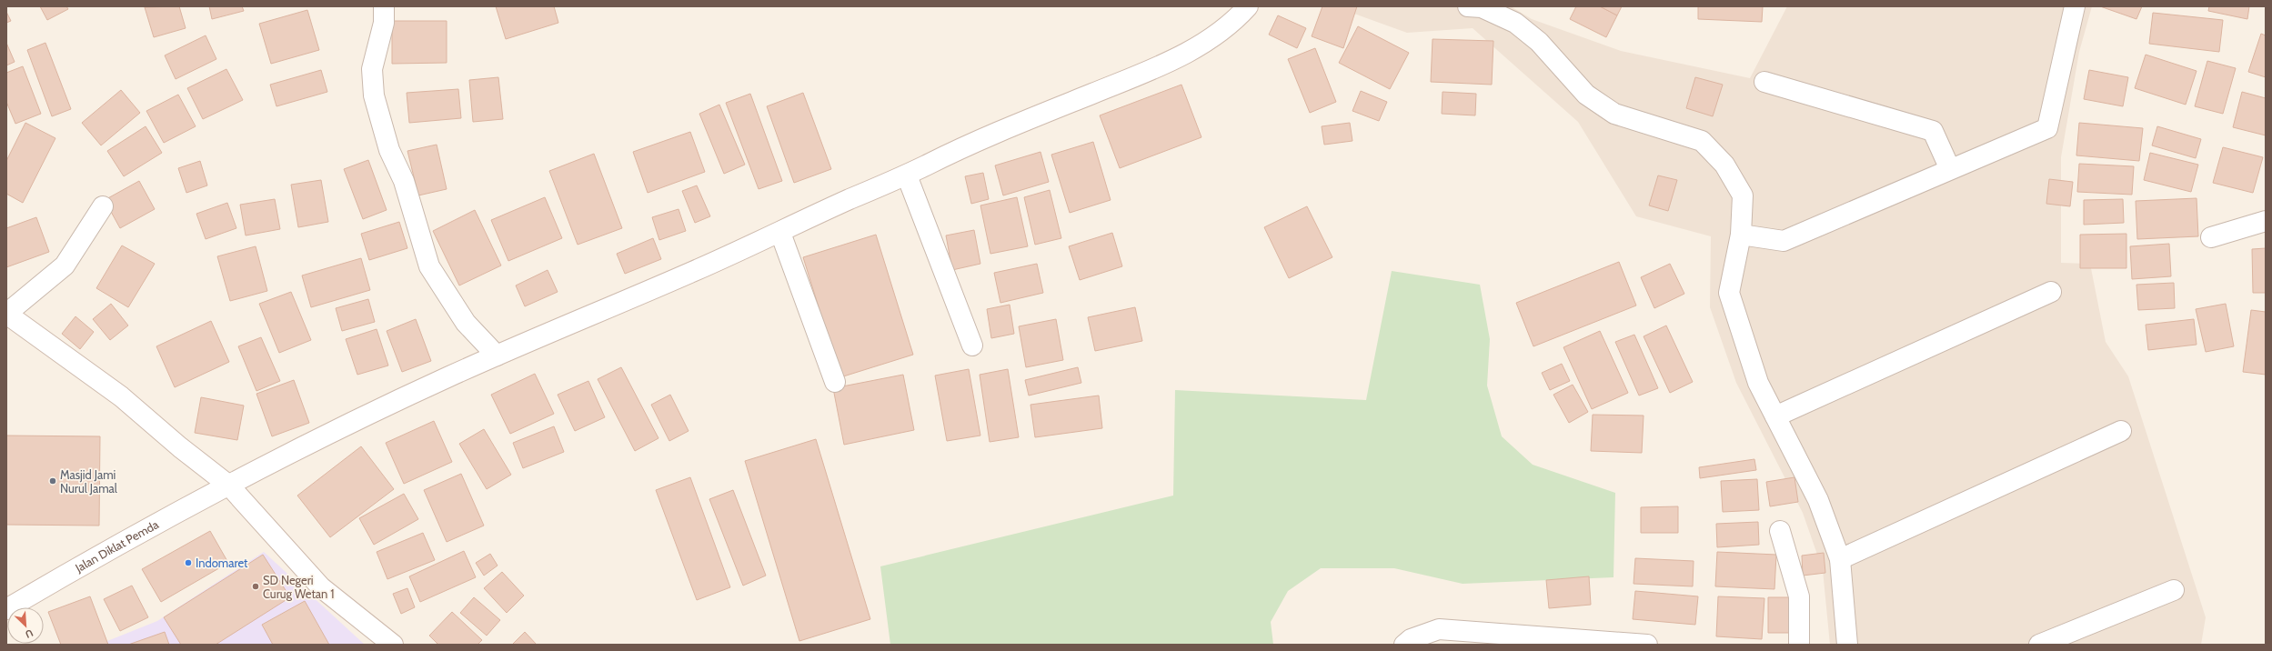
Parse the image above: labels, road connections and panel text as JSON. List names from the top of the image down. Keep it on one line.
{"streets":{"street":["Jalan Diklat Pemda"]},"places":["Masjid Jami Nurul Jamal","Indomaret","SD Negeri Curug Wetan 1"],"north":"bottom right"}
